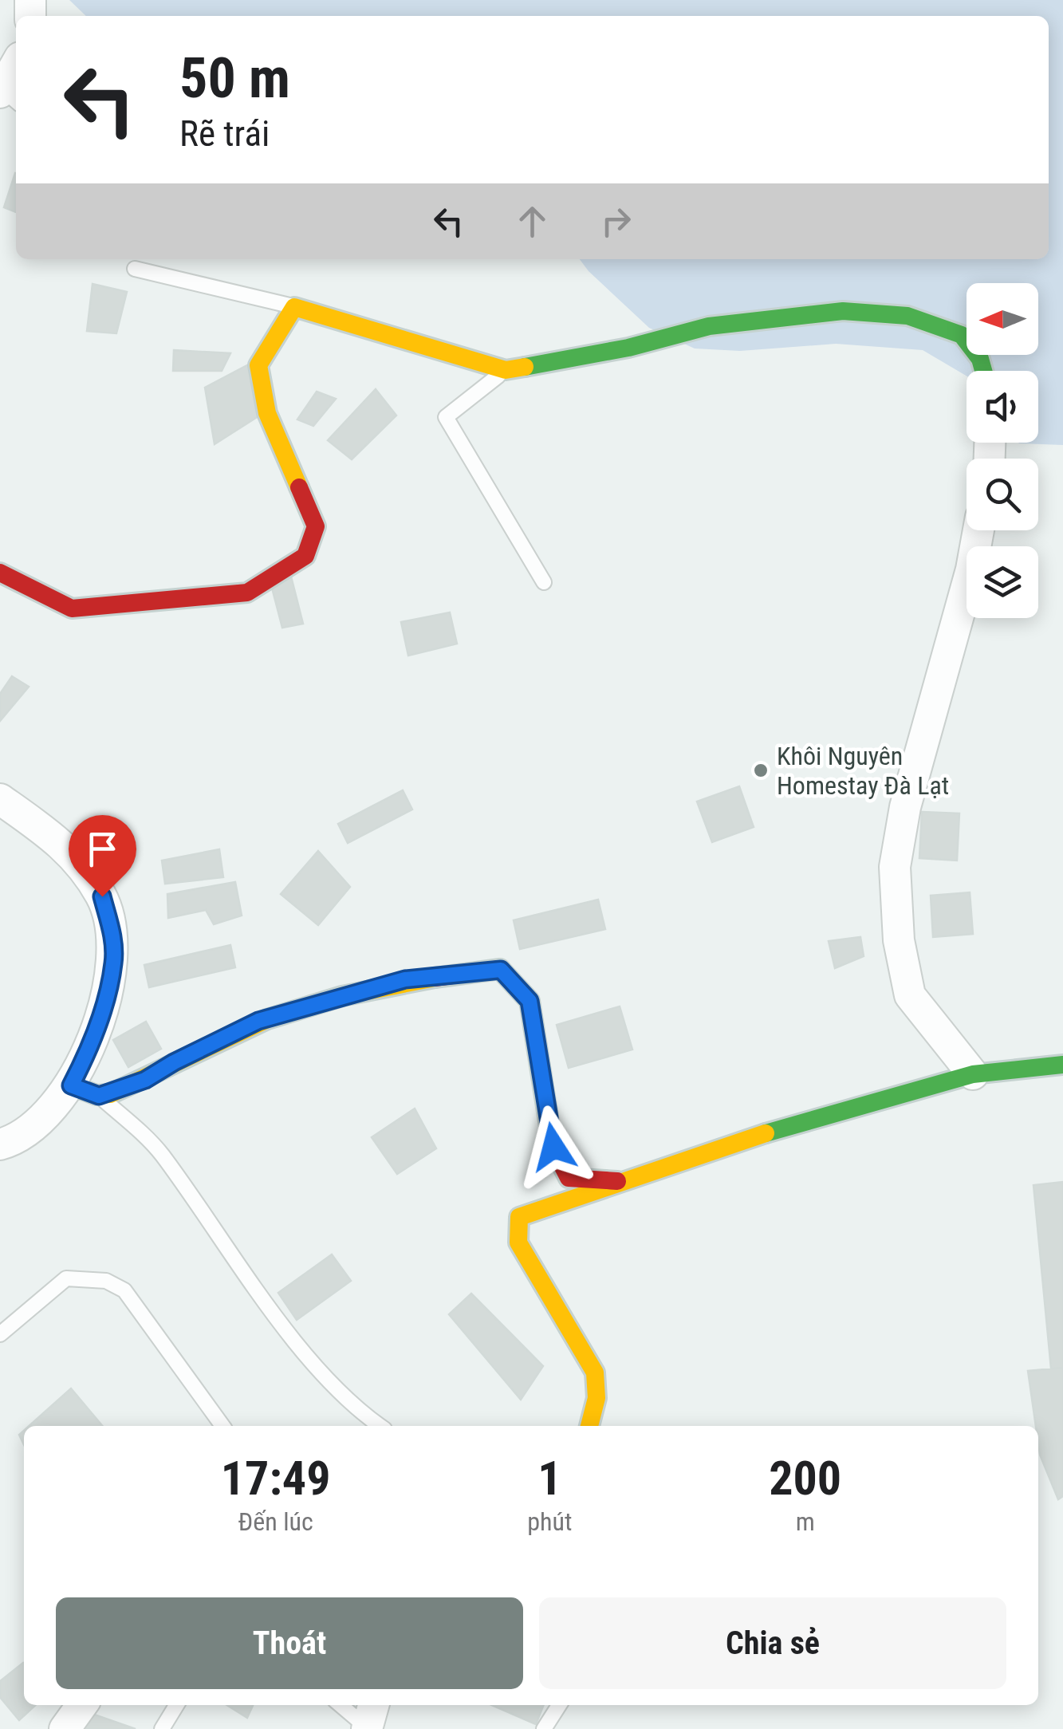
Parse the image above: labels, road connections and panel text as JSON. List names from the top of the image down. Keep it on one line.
{"places":["Khôi Nguyên Homestay Đà Lạt"],"north":"left","page":{"turn":["50 m","Rẽ trái"],"eta":["17:49","Đến lúc","1","phút","200","m"],"buttons":["Thoát","Chia sẻ"]}}
